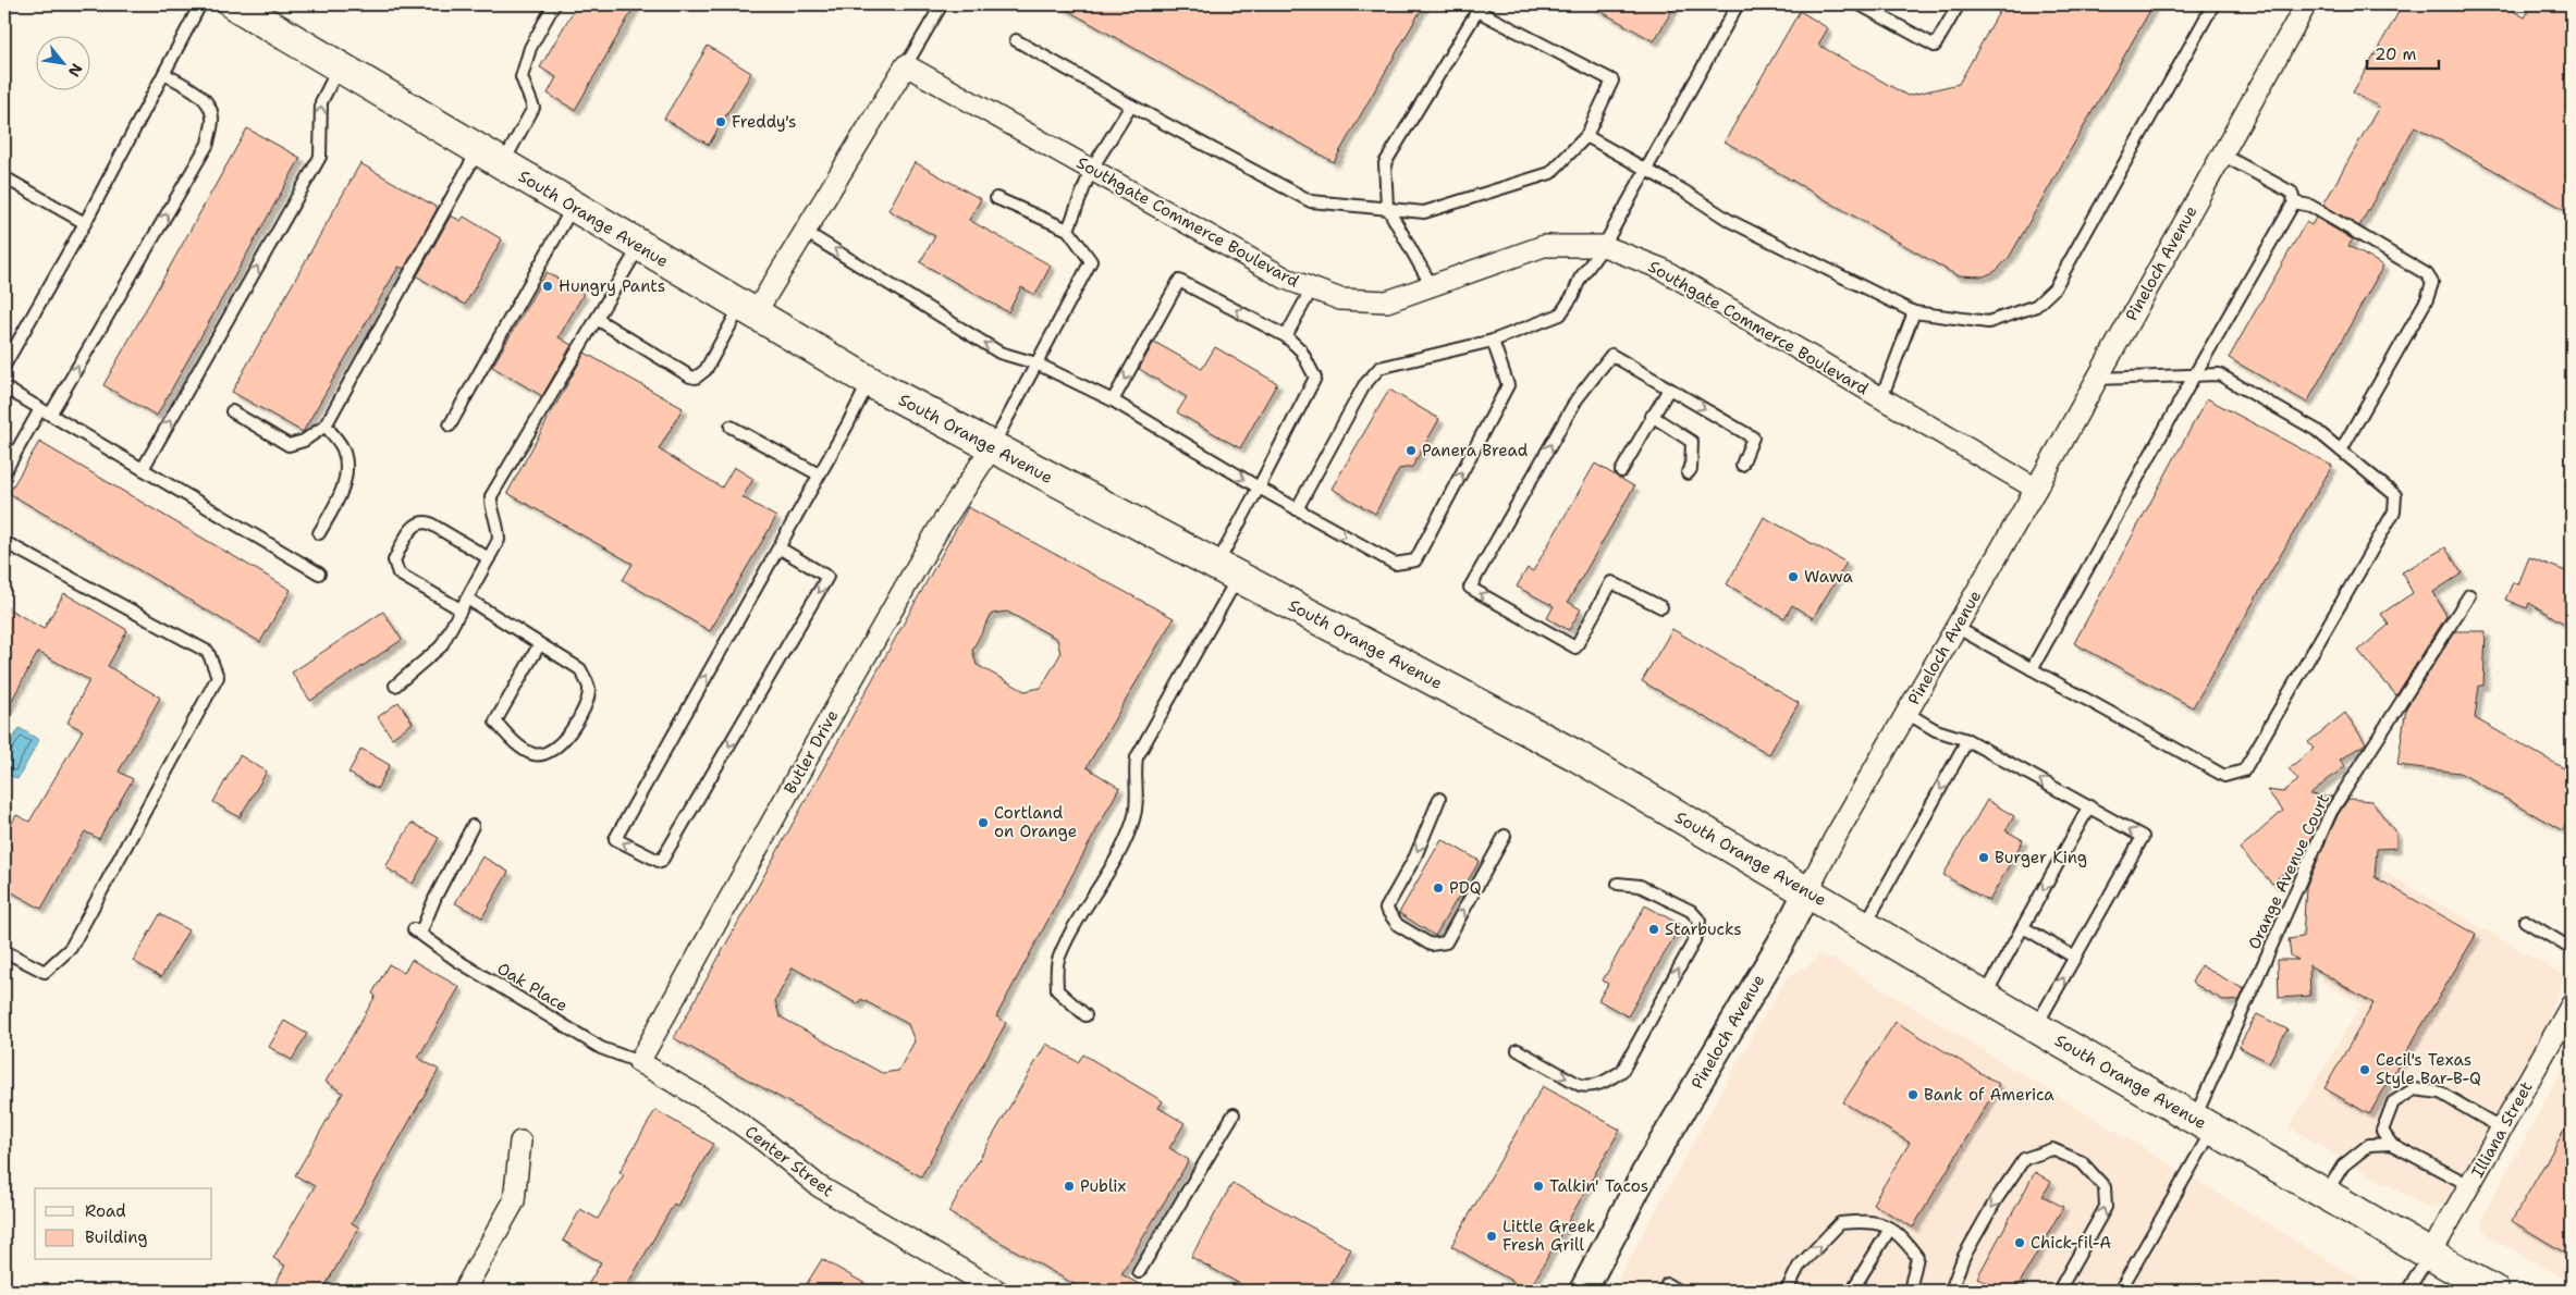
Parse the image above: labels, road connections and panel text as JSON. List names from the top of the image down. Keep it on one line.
{"streets":{"main road":["South Orange Avenue"],"street":["Southgate Commerce Boulevard","Pineloch Avenue","Butler Drive","Illiana Street","Center Street"],"lane":["Orange Avenue Court","Oak Place"]},"crossings":[["South Orange Avenue","Pineloch Avenue"],["South Orange Avenue","Butler Drive"],["South Orange Avenue","Orange Avenue Court"],["South Orange Avenue","Illiana Street"],["Southgate Commerce Boulevard","Pineloch Avenue"],["Butler Drive","Oak Place"],["Butler Drive","Center Street"],["Oak Place","Center Street"]],"places":["Freddy's","Hungry Pants","Panera Bread","Wawa","Cortland on Orange","Burger King","PDQ","Starbucks","Cecil's Texas Style Bar-B-Q","Bank of America","Publix","Talkin' Tacos","Little Greek Fresh Grill","Chick-fil-A"],"legend":["Road","Building"],"scale_bar":"20 m","north":"bottom right"}
